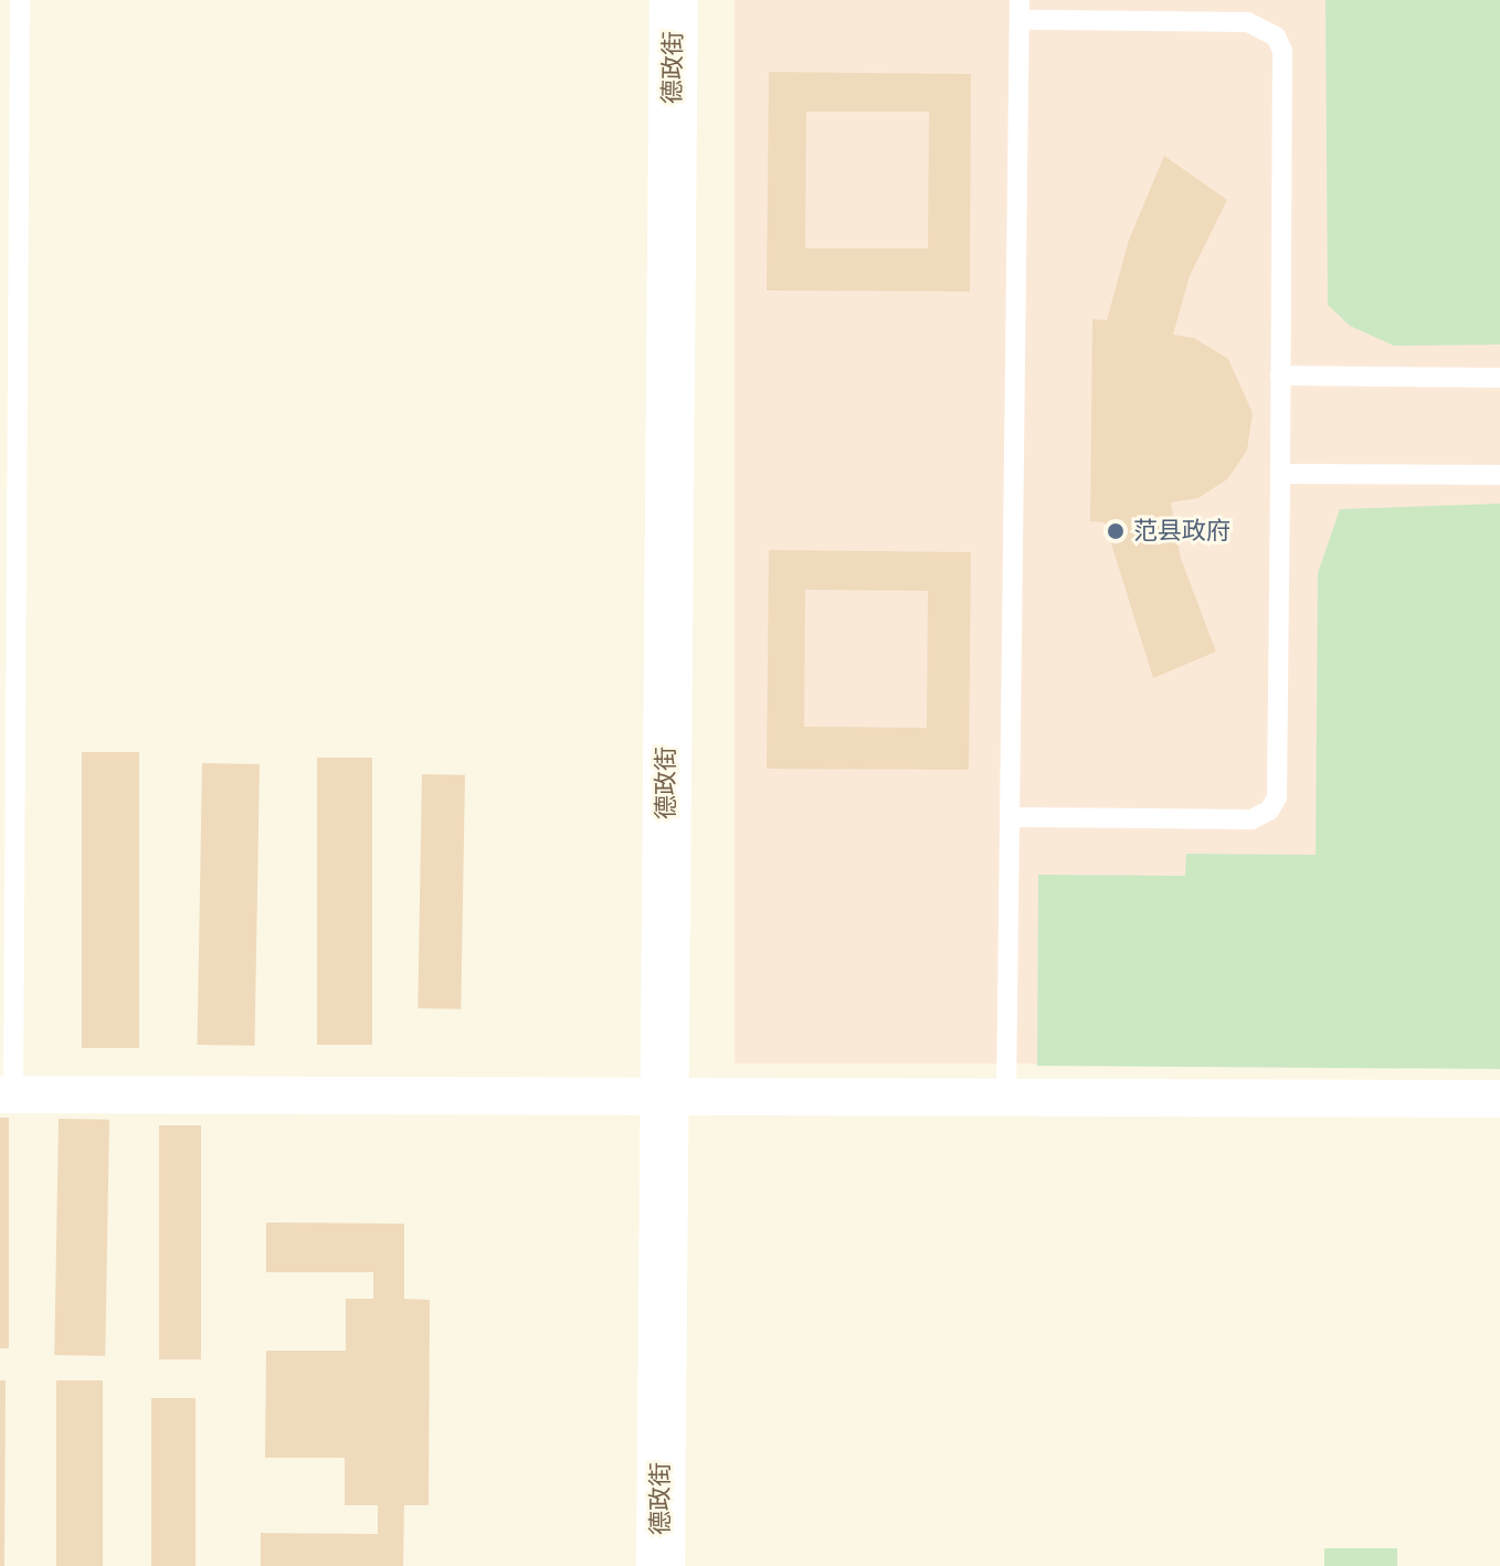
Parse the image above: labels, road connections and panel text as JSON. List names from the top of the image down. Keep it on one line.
{"streets":{"street":["德政街"]},"places":["范县政府"]}
